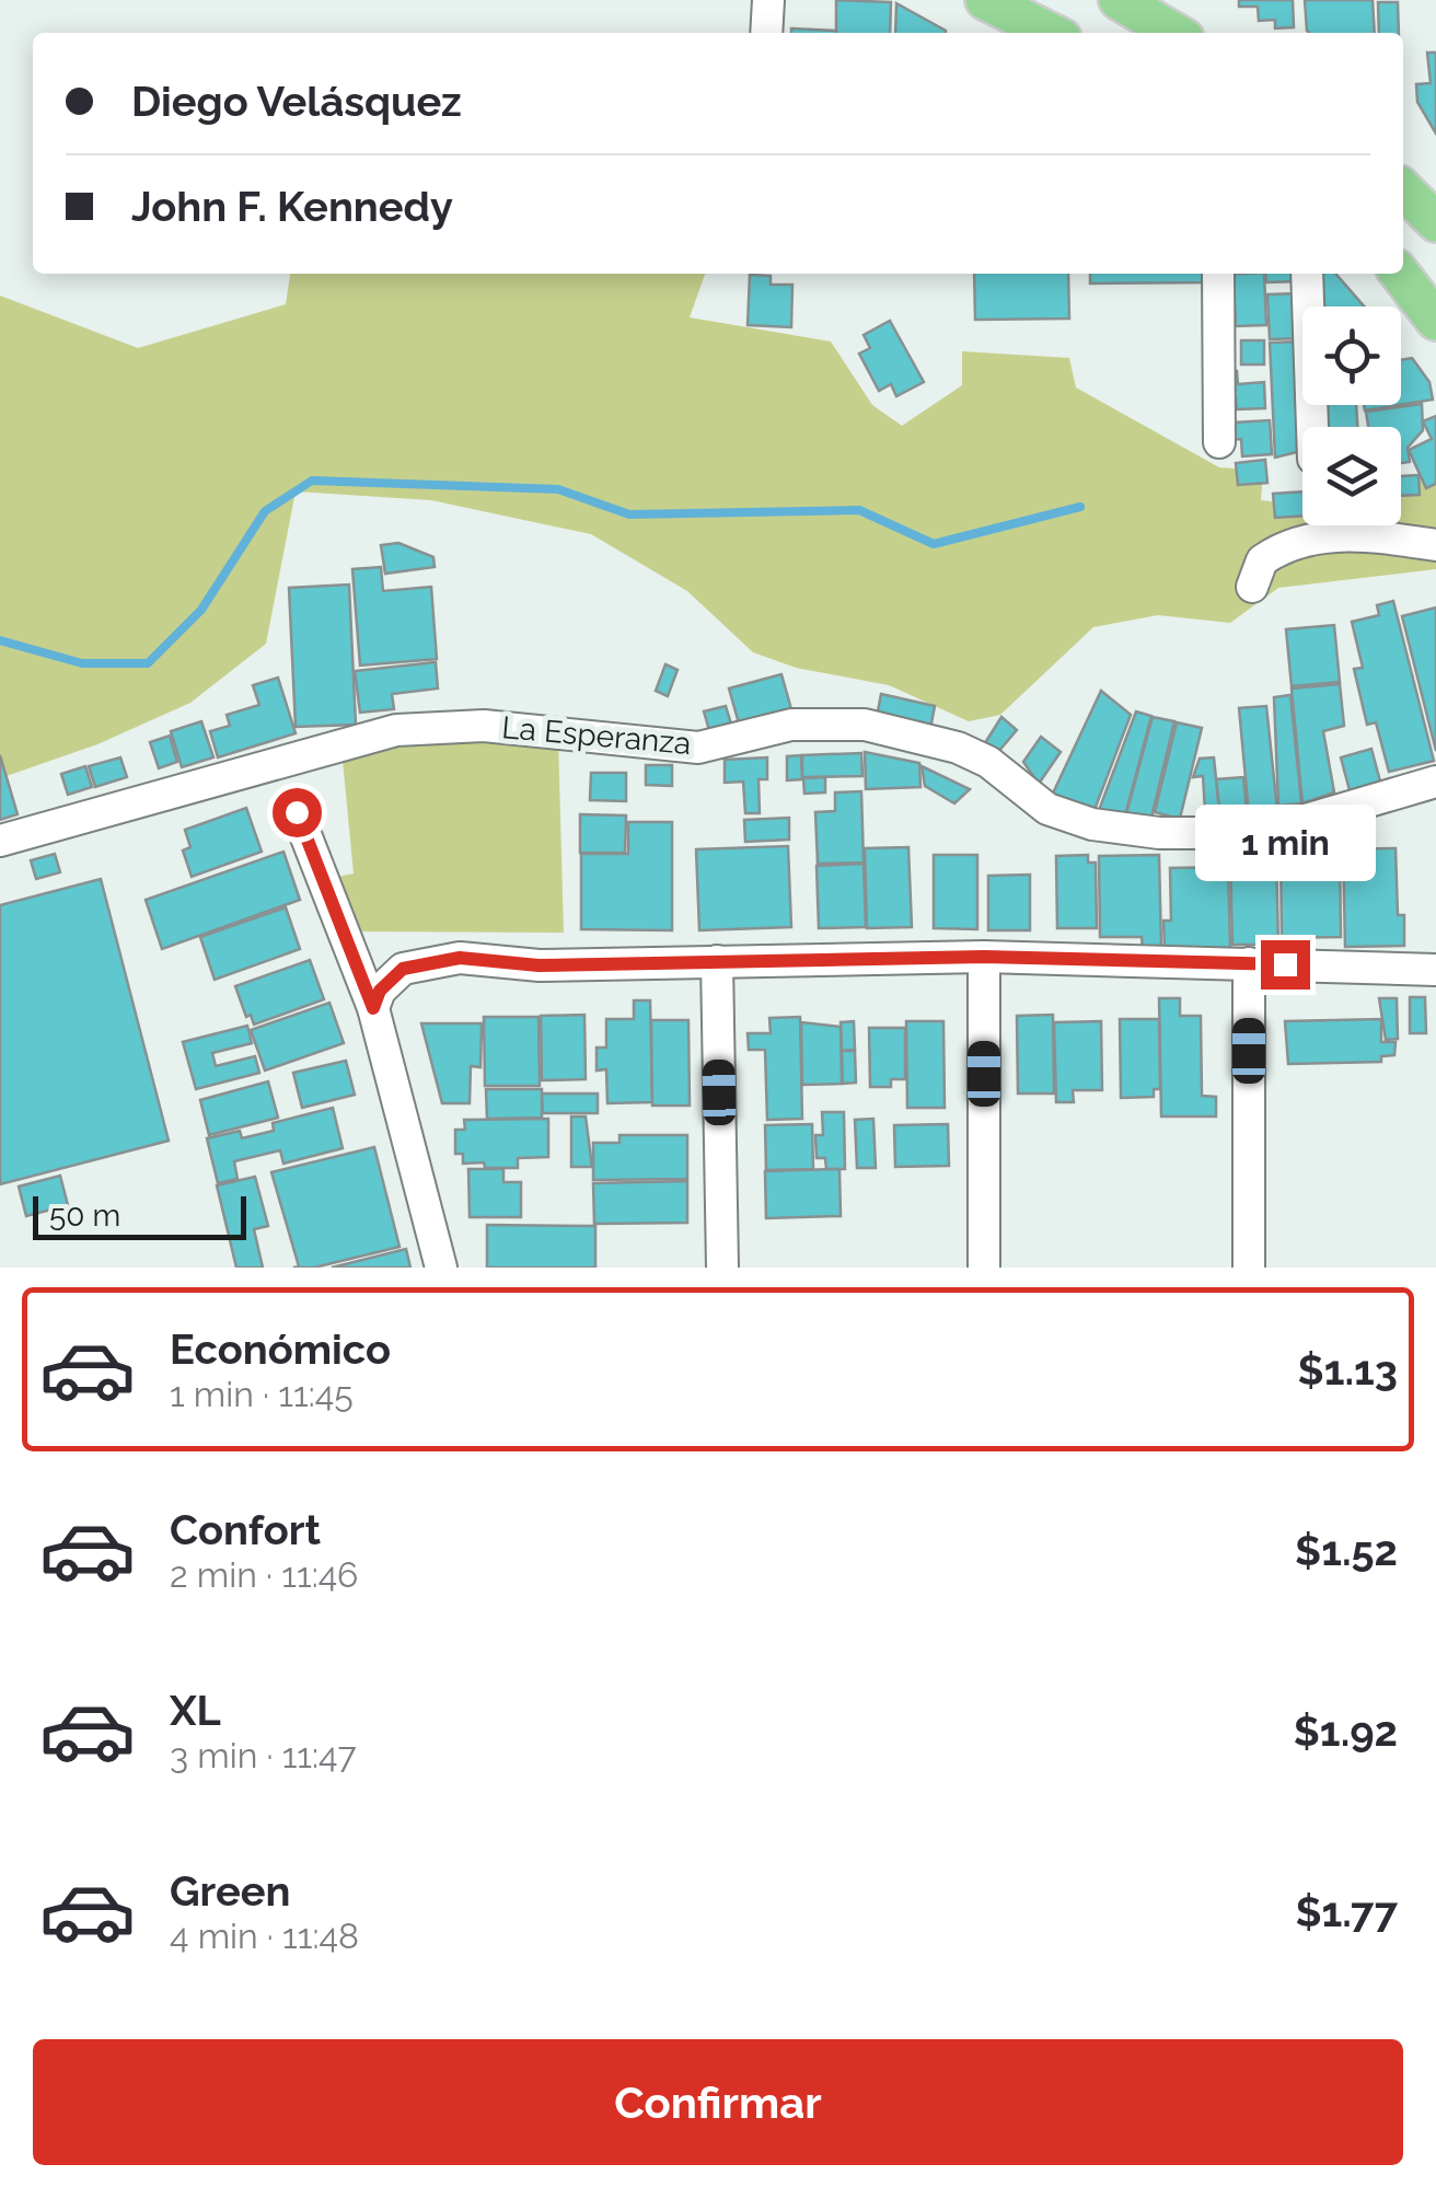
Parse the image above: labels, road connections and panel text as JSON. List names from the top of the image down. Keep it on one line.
{"streets":{"street":["La Esperanza"]},"scale_bar":"50 m","page":{"banner":["Diego Velásquez","John F. Kennedy"],"bubble":"1 min","scale":"50 m","list":[{"name":"Económico","note":"1 min · 11:45","value":"$1.13"},{"name":"Confort","note":"2 min · 11:46","value":"$1.52"},{"name":"XL","note":"3 min · 11:47","value":"$1.92"},{"name":"Green","note":"4 min · 11:48","value":"$1.77"}],"buttons":"Confirmar"}}
